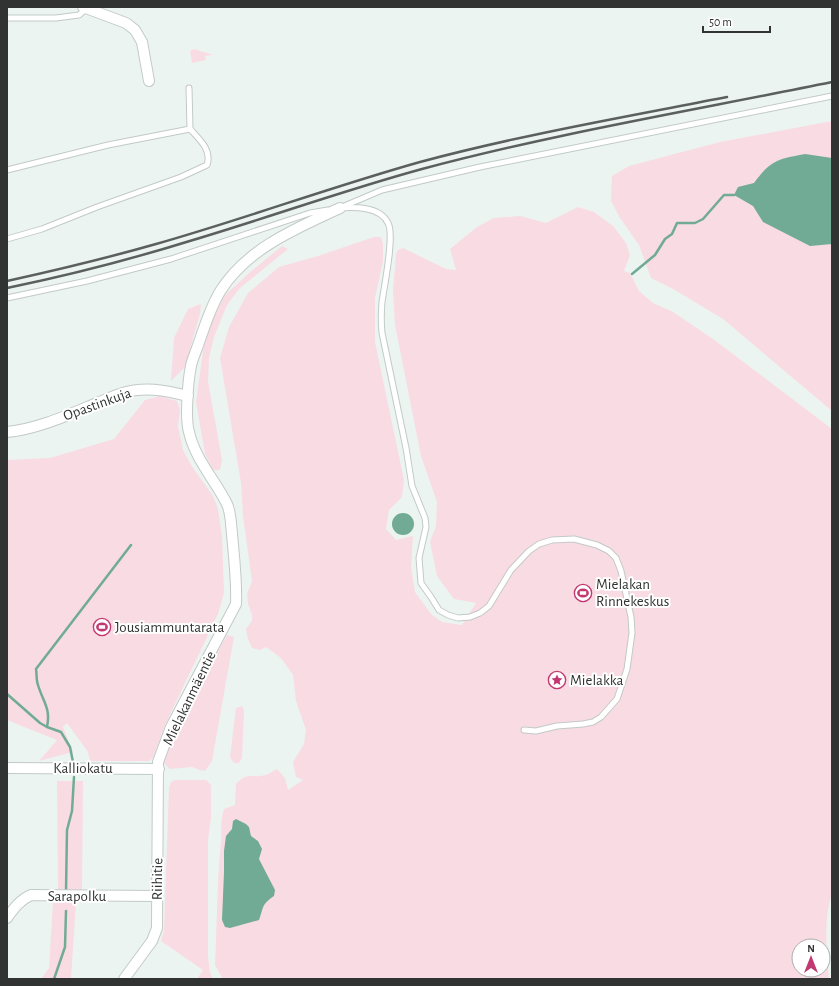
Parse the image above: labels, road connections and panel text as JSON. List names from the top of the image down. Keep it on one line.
{"streets":{"street":["Opastinkuja","Mielakanmäentie","Kalliokatu","Riihitie","Sarapolku"]},"crossings":[["Opastinkuja","Mielakanmäentie"],["Mielakanmäentie","Kalliokatu"],["Mielakanmäentie","Riihitie"],["Kalliokatu","Riihitie"],["Riihitie","Sarapolku"]],"places":{"sports":["Mielakan Rinnekeskus","Jousiammuntarata"],"place":["Mielakka"]},"scale_bar":"50 m","north":"top"}
